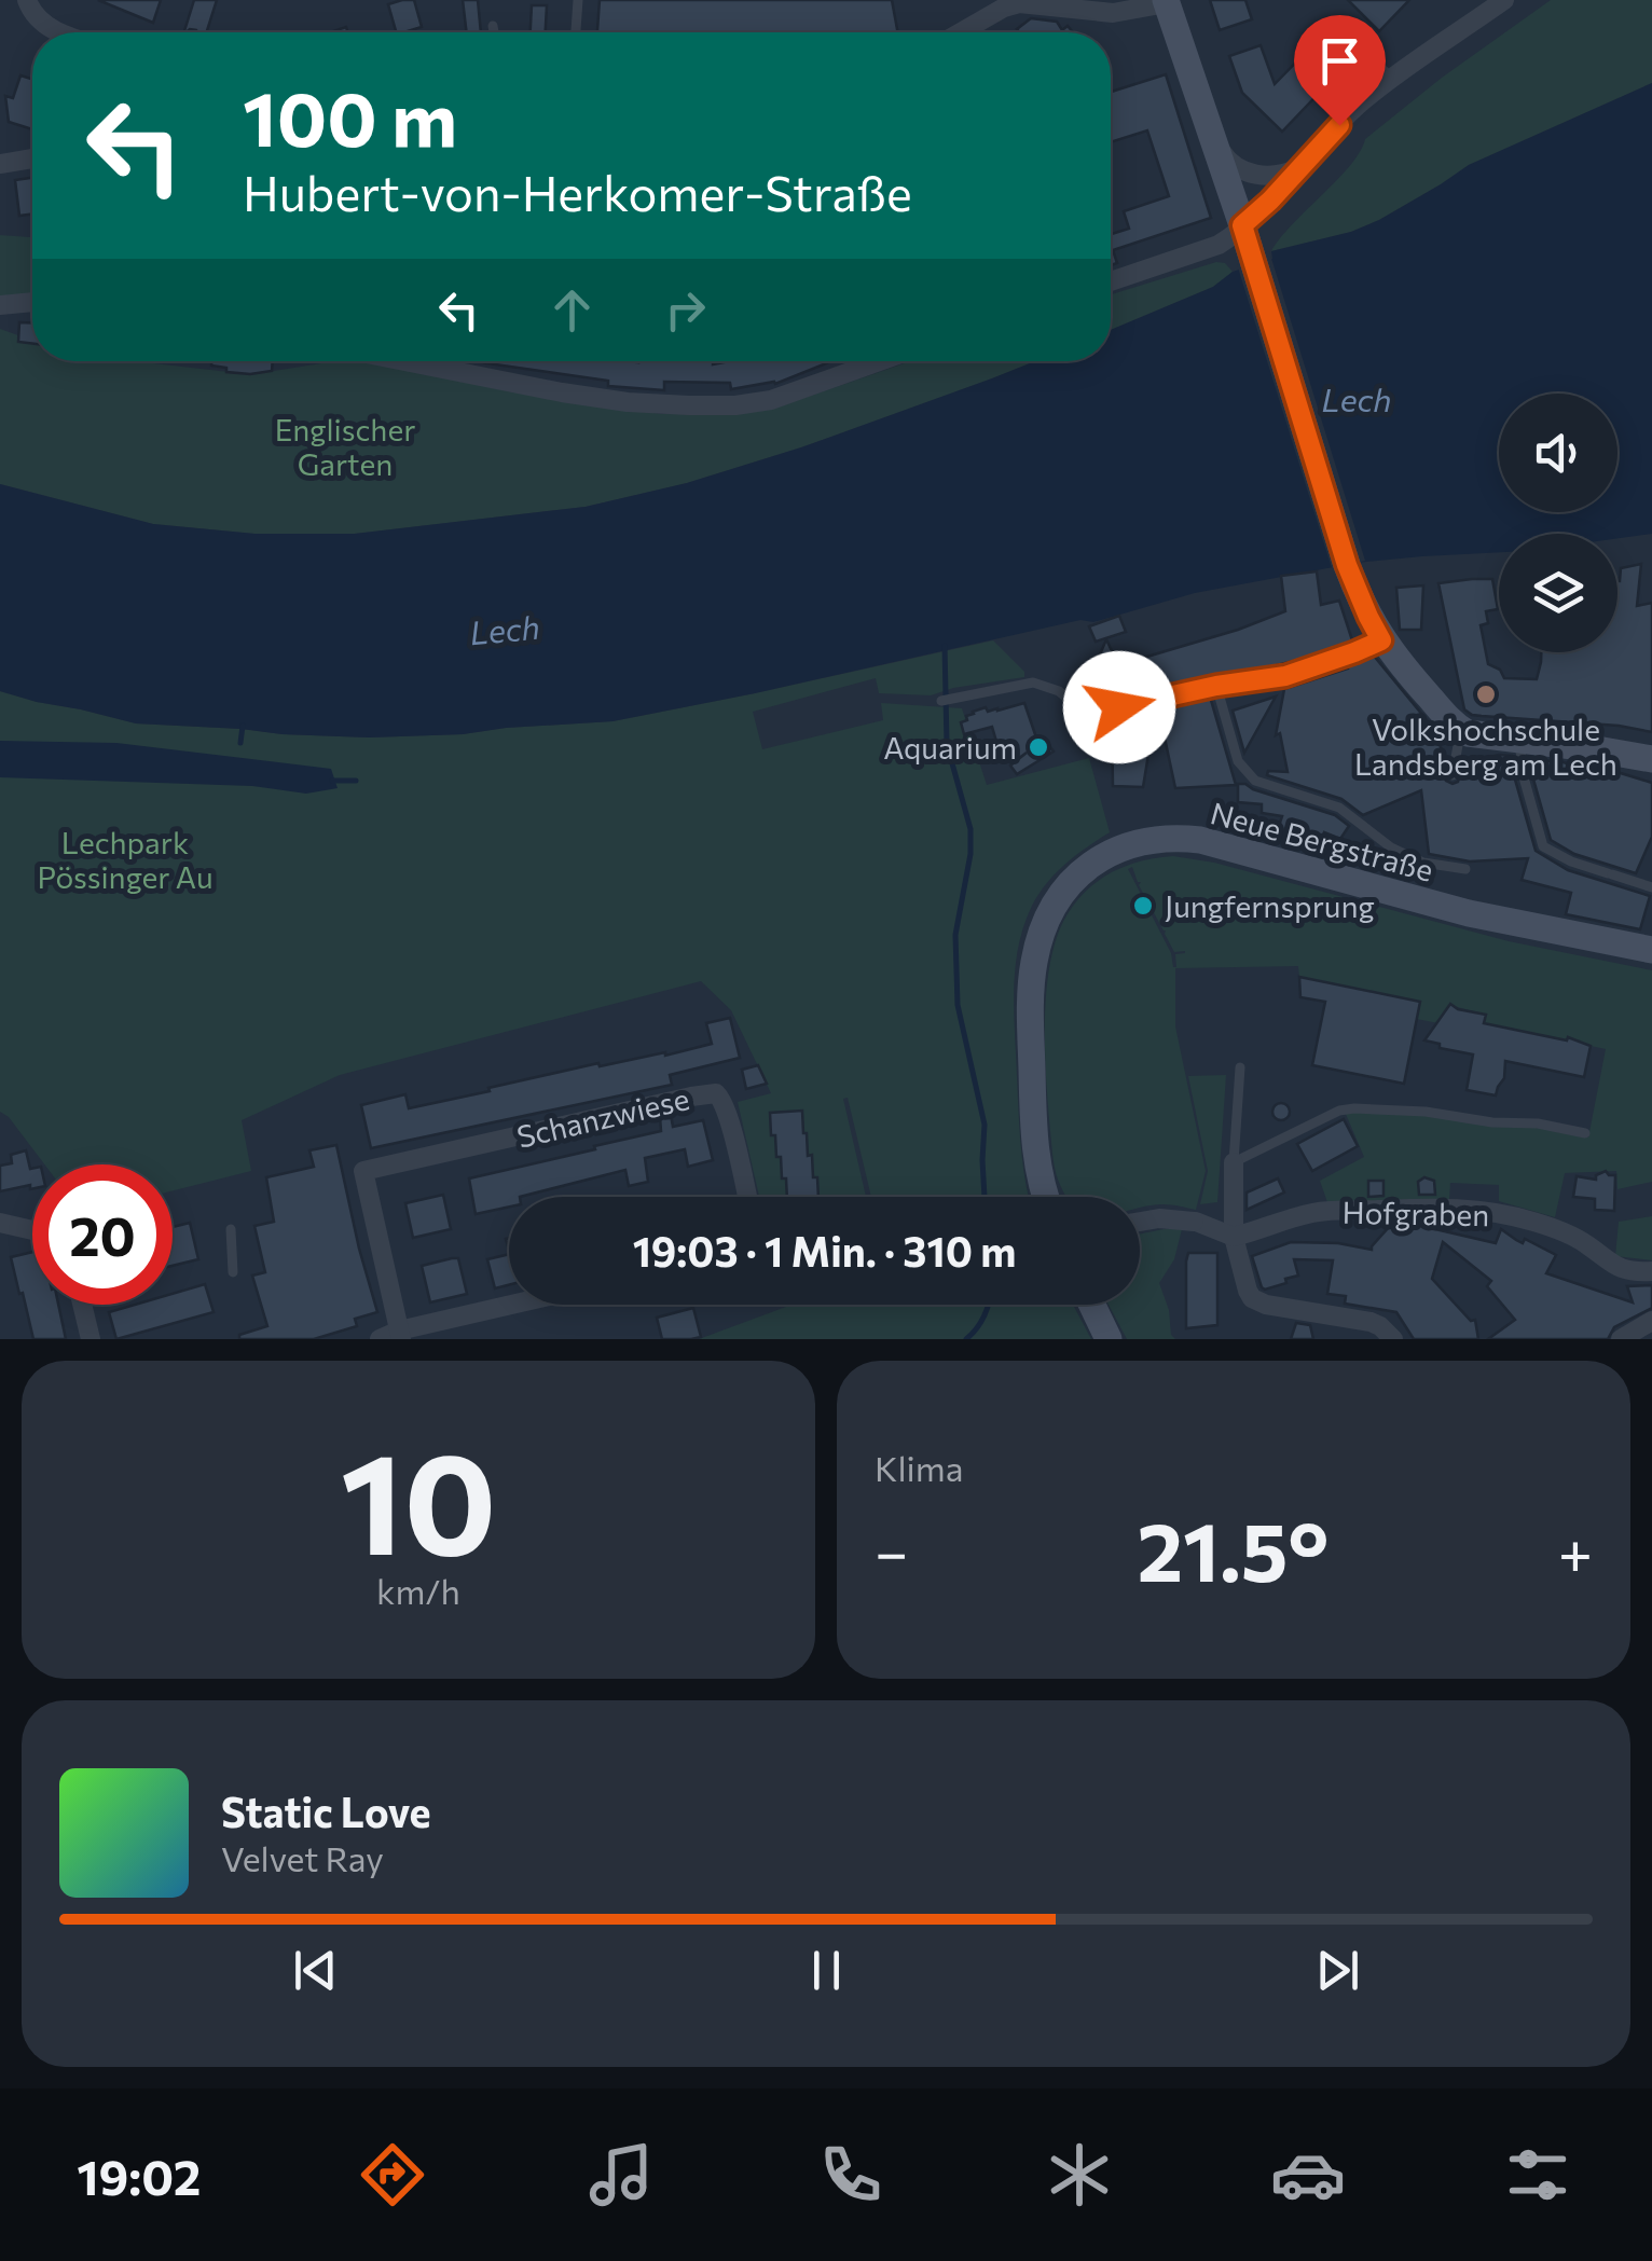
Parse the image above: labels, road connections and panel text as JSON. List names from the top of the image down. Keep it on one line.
{"streets":{"main road":["Neue Bergstraße"],"street":["Schanzwiese","Hofgraben"]},"water":["Lech"],"parks":["Englischer Garten","Lechpark Pössinger Au"],"places":["Volkshochschule Landsberg am Lech","Aquarium","Jungfernsprung"],"page":{"turn":["100 m","Hubert-von-Herkomer-Straße"],"limit":"20","trip":"19:03 · 1 Min. · 310 m","tile":[["10","km/h"],"Klima"],"heat":["−","21.5°","+"],"song":["Static Love","Velvet Ray"],"tabs":"19:02"}}
